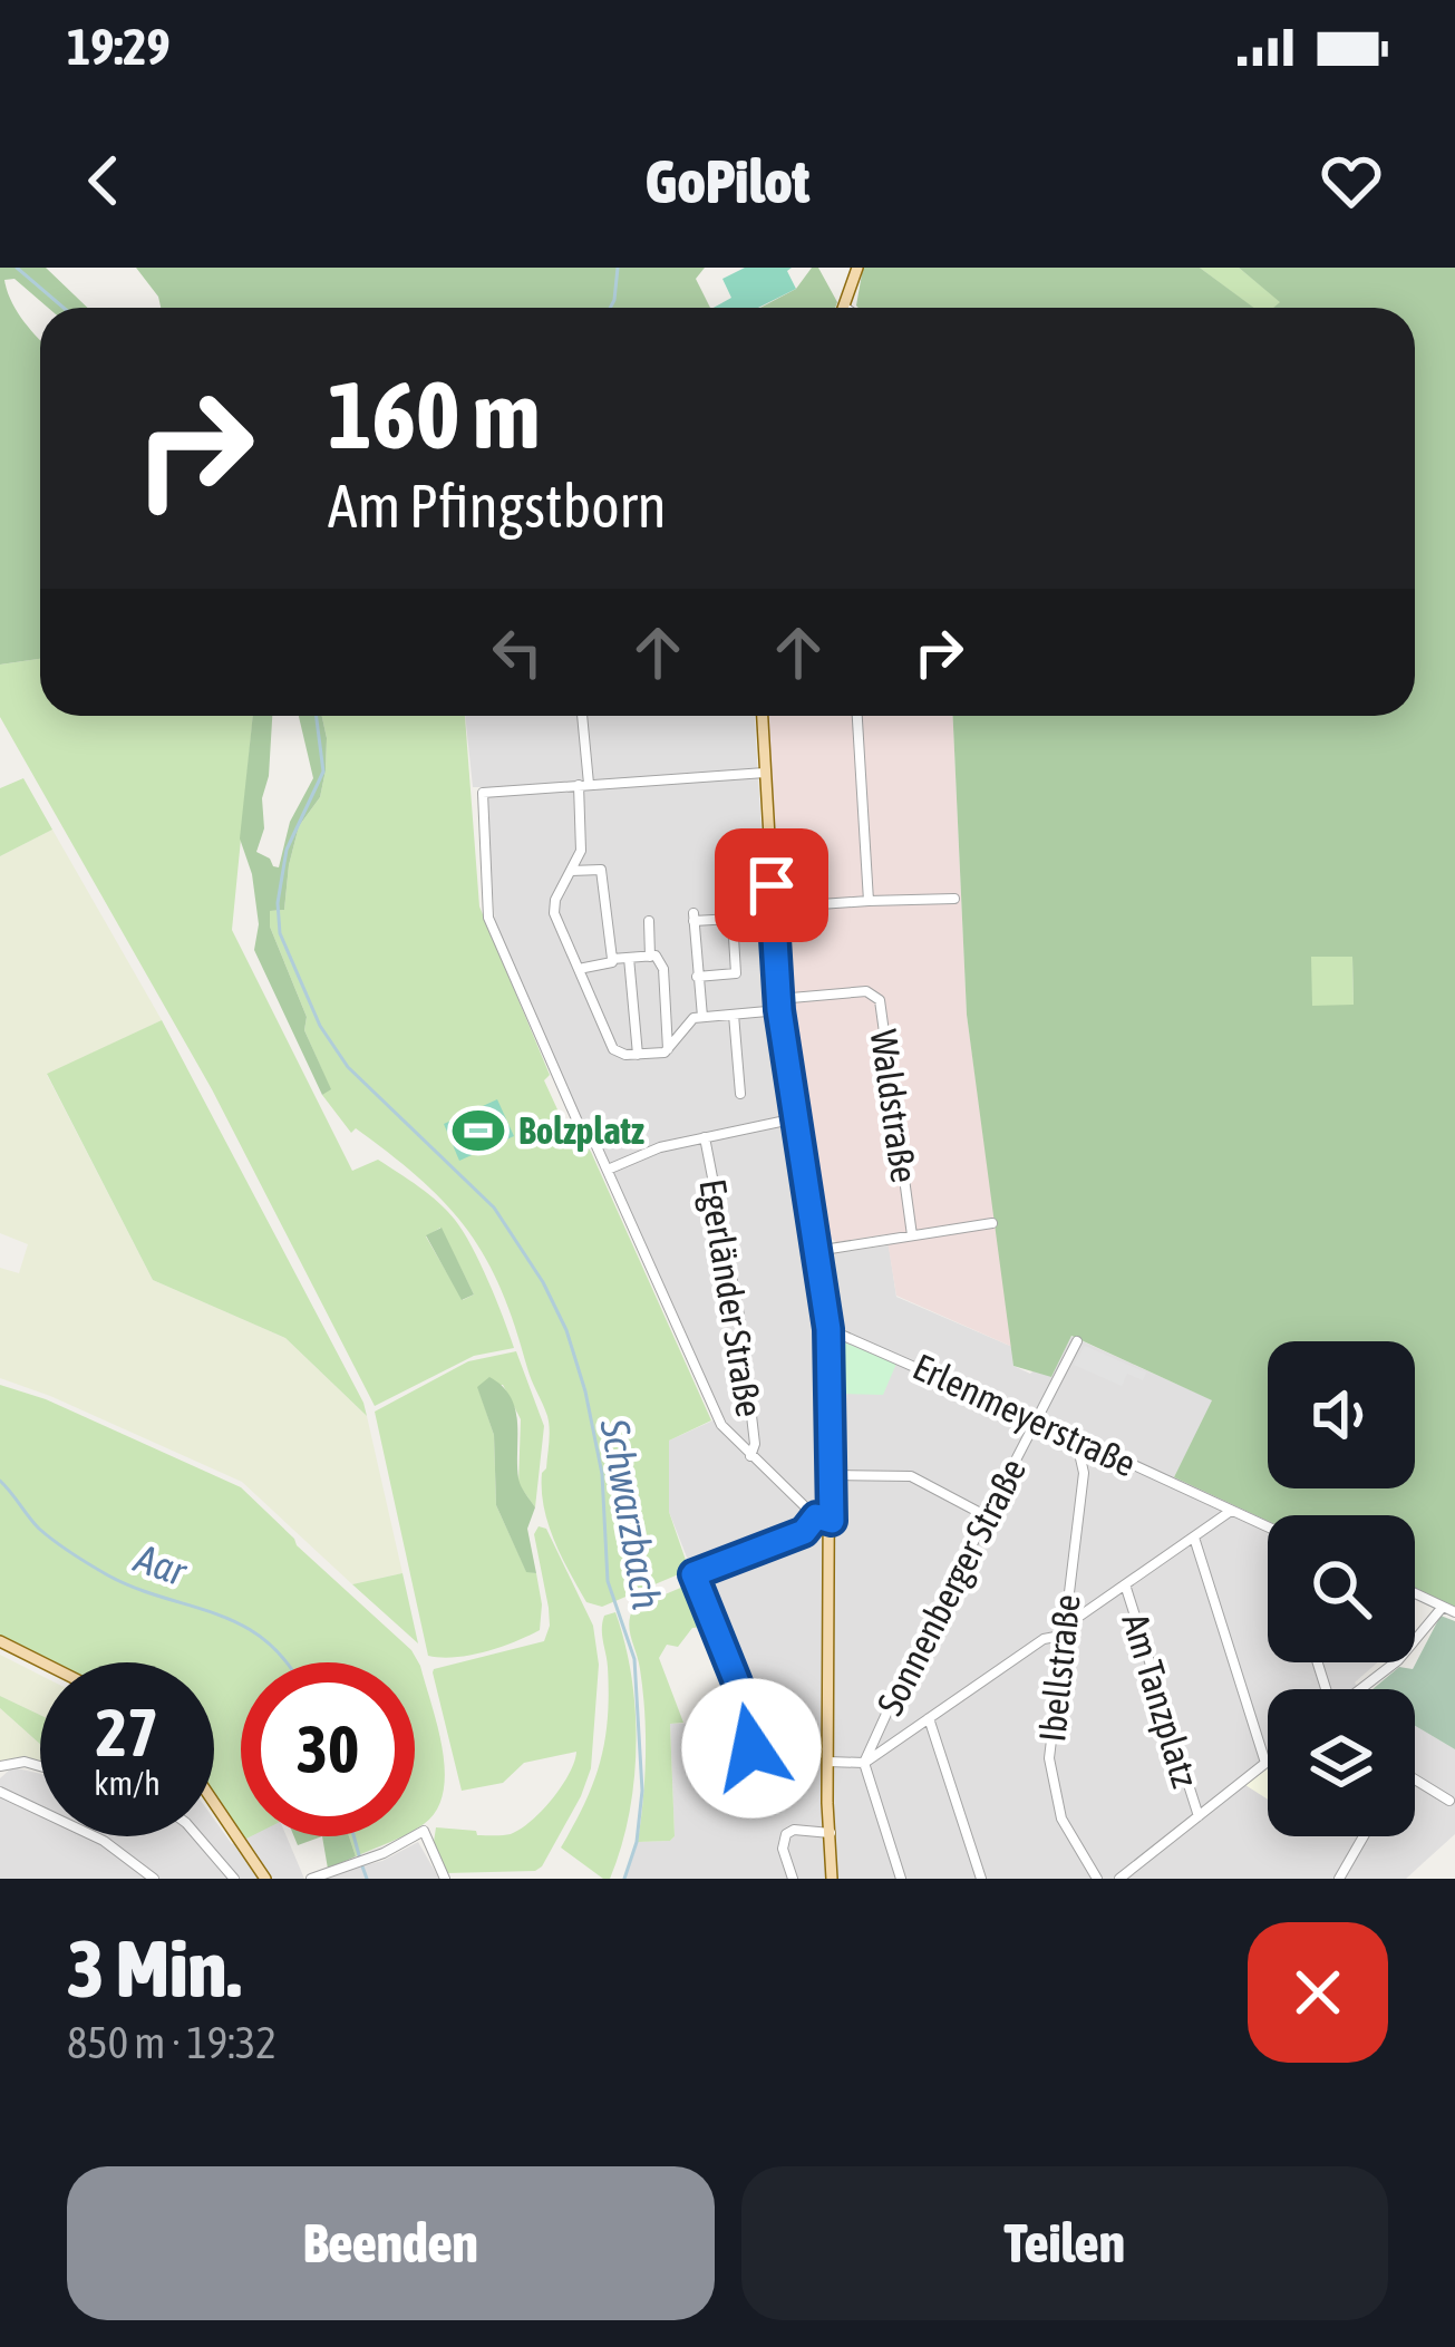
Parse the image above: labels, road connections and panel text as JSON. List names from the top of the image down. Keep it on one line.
{"streets":{"street":["Waldstraße","Egerländer Straße","Erlenmeyerstraße","Sonnenberger Straße","Ibellstraße","Am Tanzplatz"]},"crossings":[["Erlenmeyerstraße","Sonnenberger Straße"],["Erlenmeyerstraße","Ibellstraße"]],"water":["Schwarzbach","Aar"],"places":{"sports":["Bolzplatz"]},"page":{"status":"19:29","header":"GoPilot","turn":["160 m","Am Pfingstborn"],"speed":"27 km/h","limit":"30","heading":["3 Min.","850 m · 19:32"],"buttons":["Beenden","Teilen"]}}
